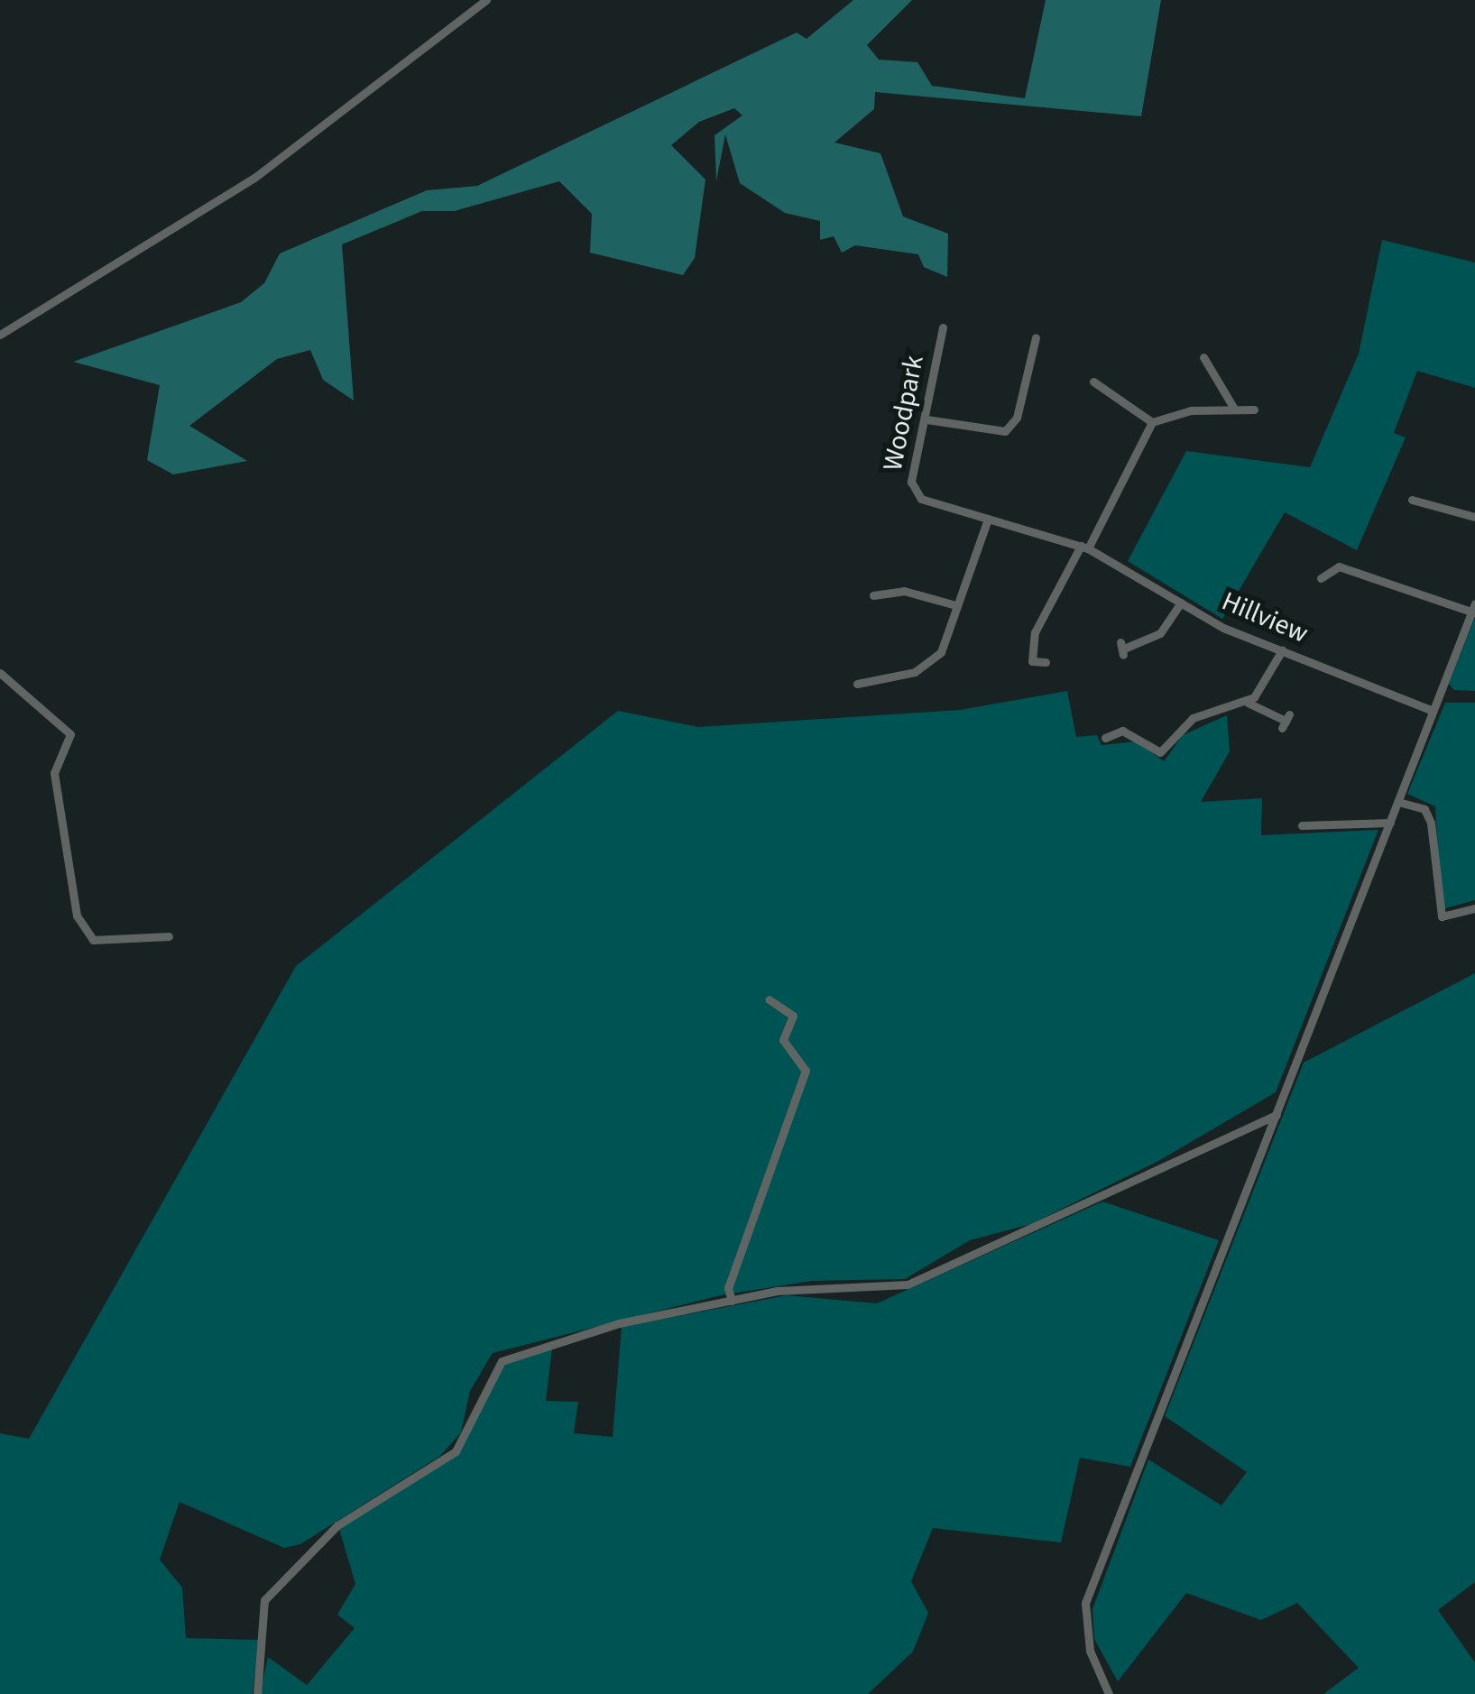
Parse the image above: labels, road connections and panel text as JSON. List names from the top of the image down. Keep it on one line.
{"streets":{"street":["Woodpark","Hillview"]},"crossings":[["Woodpark","Hillview"]]}
